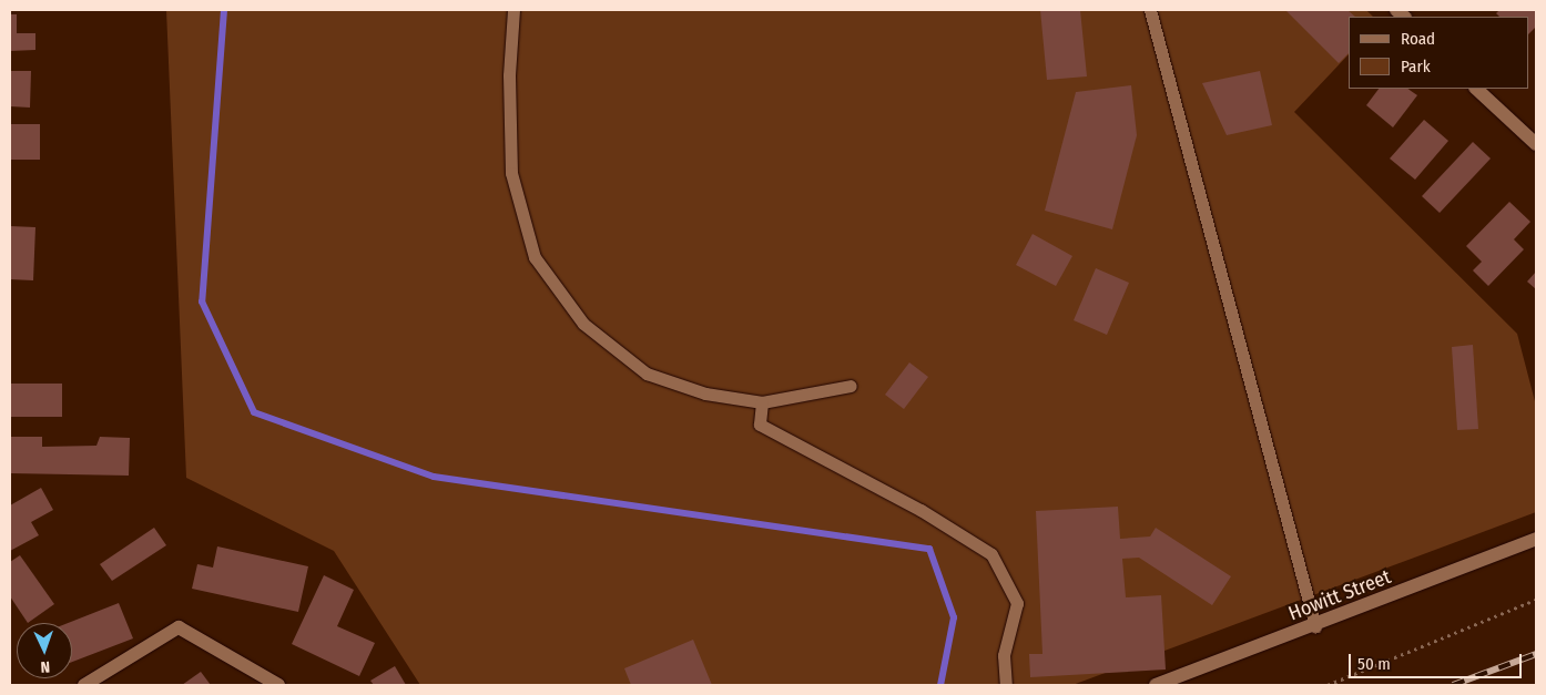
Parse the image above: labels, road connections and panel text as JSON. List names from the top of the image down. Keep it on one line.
{"streets":{"street":["Howitt Street"]},"legend":["Road","Park"],"scale_bar":"50 m","north":"bottom"}
